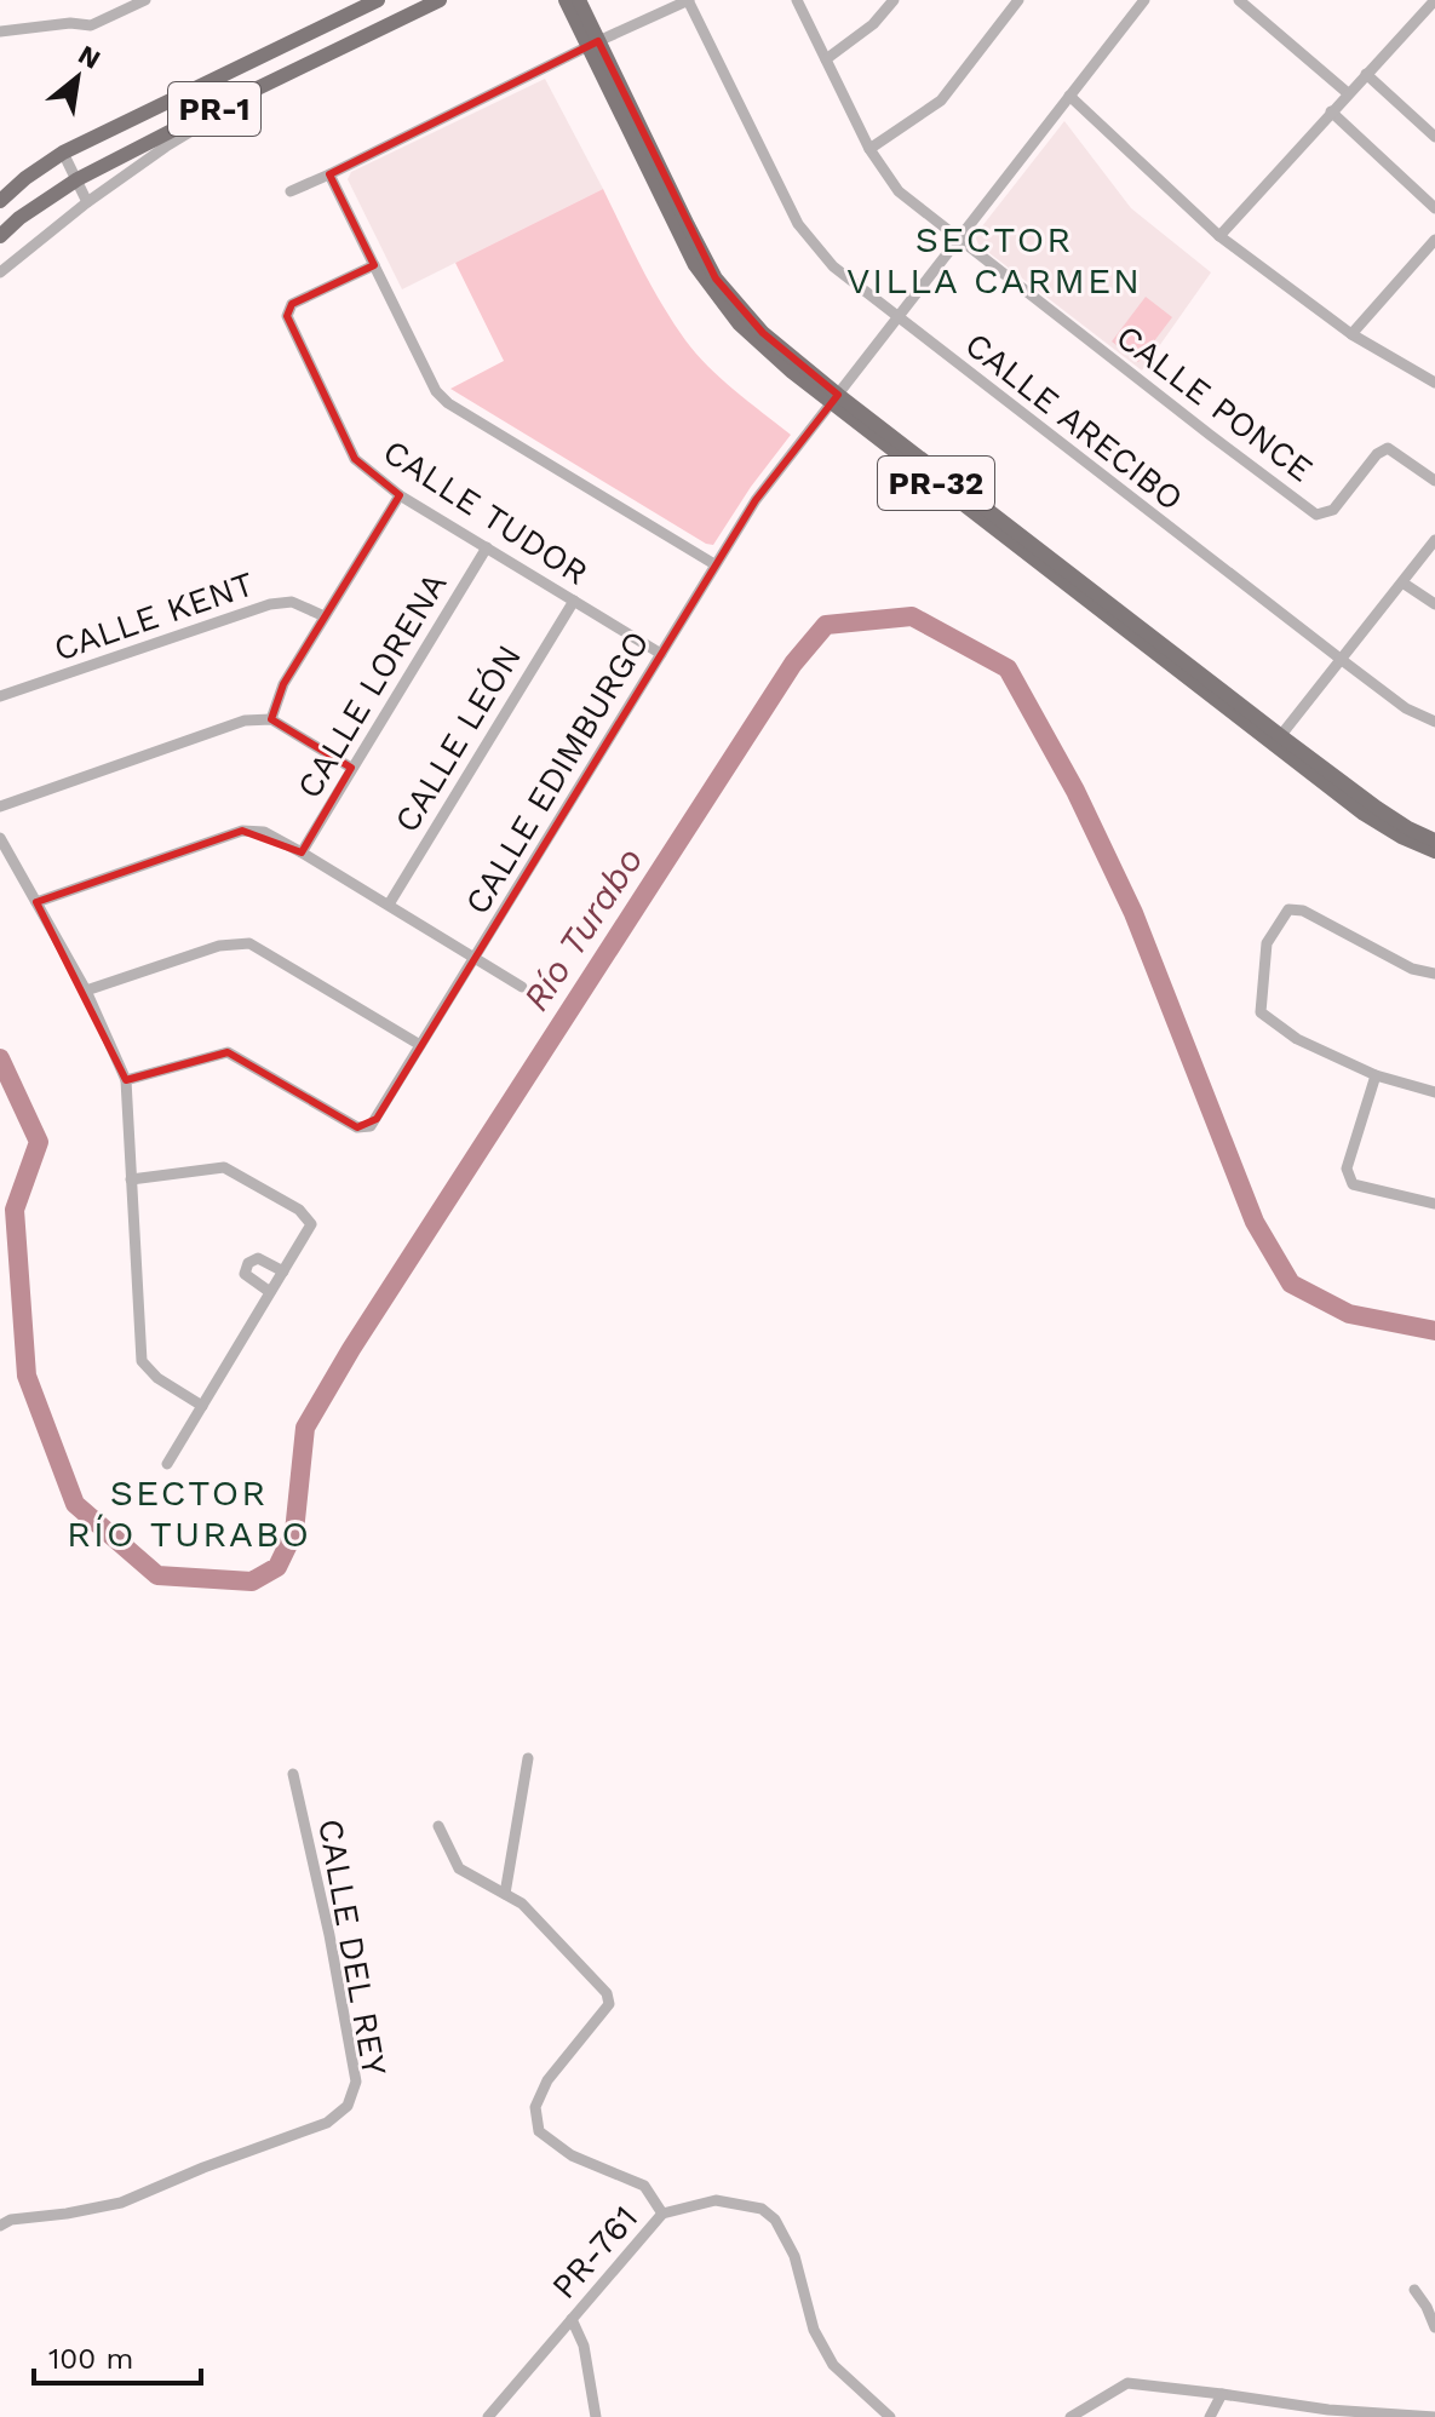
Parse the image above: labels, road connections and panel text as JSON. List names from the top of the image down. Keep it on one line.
{"streets":{"main road":["PR-1","PR-32"],"street":["CALLE PONCE","CALLE ARECIBO","CALLE TUDOR","CALLE KENT","CALLE LORENA","CALLE LEÓN","CALLE EDIMBURGO","CALLE DEL REY","PR-761"]},"crossings":[["CALLE PONCE","CALLE EDIMBURGO"],["CALLE ARECIBO","CALLE EDIMBURGO"],["PR-32","CALLE EDIMBURGO"],["CALLE TUDOR","CALLE LORENA"],["CALLE TUDOR","CALLE LEÓN"],["CALLE TUDOR","CALLE EDIMBURGO"]],"districts":["SECTOR VILLA CARMEN","SECTOR RÍO TURABO"],"water":["Río Turabo"],"scale_bar":"100 m","north":"top right"}
